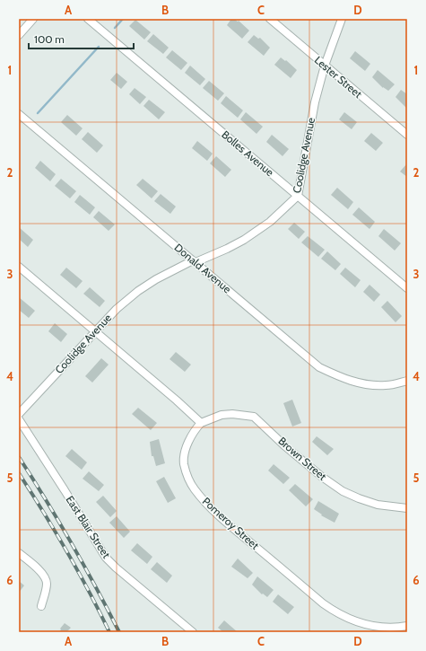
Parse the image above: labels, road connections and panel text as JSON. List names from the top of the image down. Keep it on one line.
{"streets":{"street":["Lester Street","Bolles Avenue","Coolidge Avenue","Donald Avenue","Brown Street","Pomeroy Street","East Blair Street"]},"crossings":[["Lester Street","Coolidge Avenue"],["Bolles Avenue","Coolidge Avenue"],["Coolidge Avenue","Donald Avenue"],["Brown Street","Pomeroy Street"]],"scale_bar":"100 m","grid":{"columns":["A","B","C","D"],"rows":["1","2","3","4","5","6"]}}
